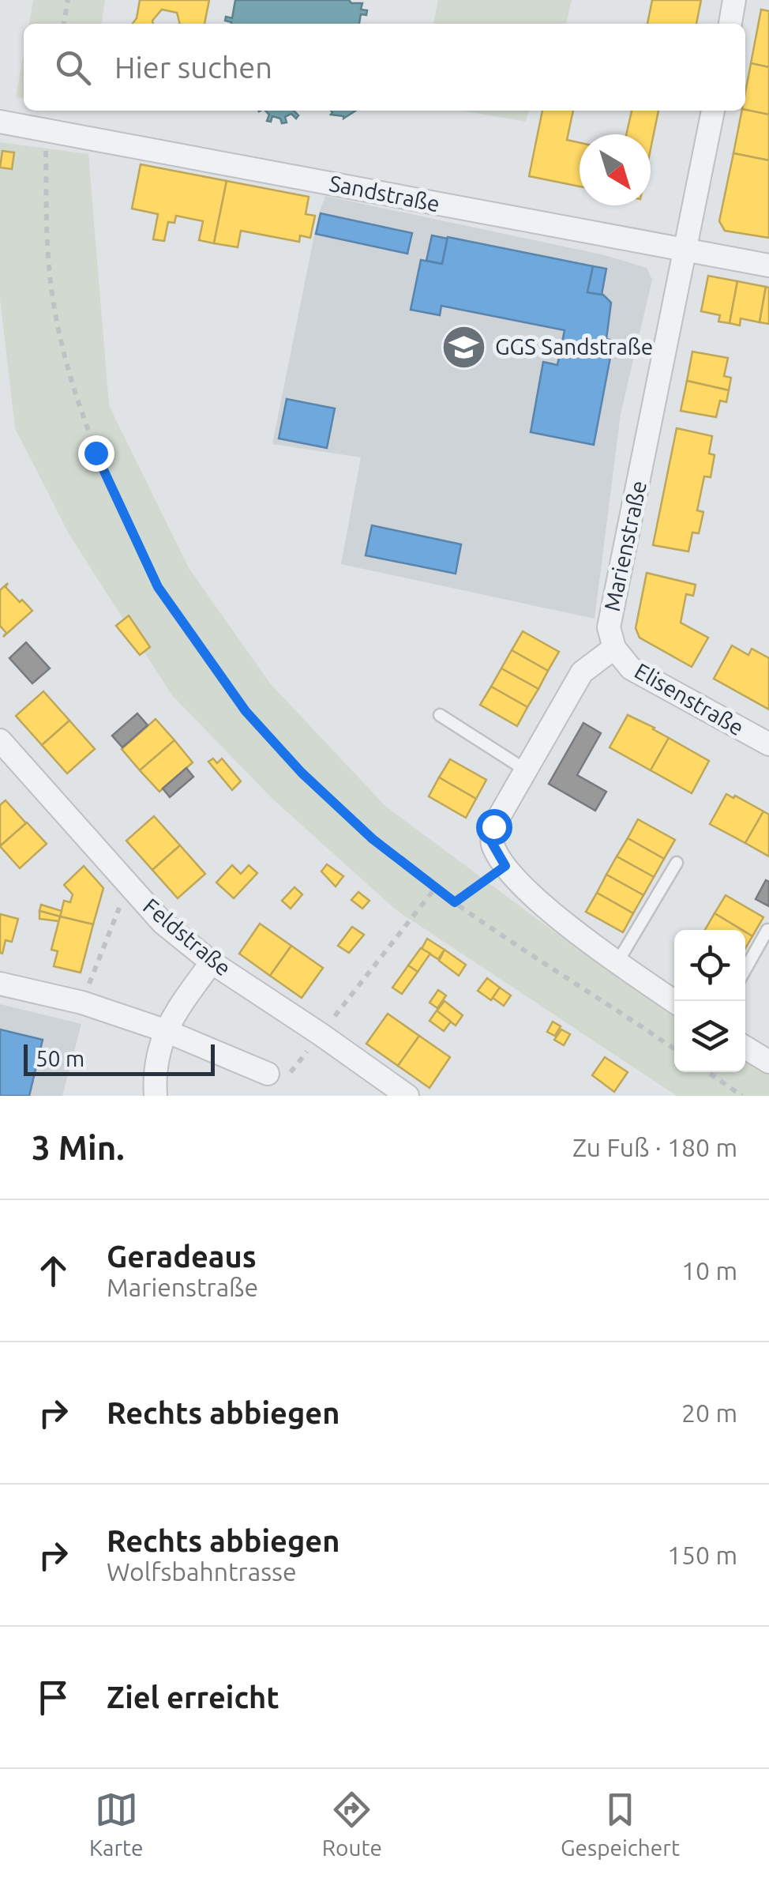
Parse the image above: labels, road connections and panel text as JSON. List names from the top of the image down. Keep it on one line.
{"streets":{"street":["Sandstraße","Marienstraße","Elisenstraße","Feldstraße"]},"crossings":[["Sandstraße","Marienstraße"],["Marienstraße","Elisenstraße"]],"places":{"school or university":["GGS Sandstraße"]},"scale_bar":"50 m","north":"bottom right","page":{"search":"Hier suchen","scale":"50 m","heading":["3 Min.","Zu Fuß · 180 m"],"list":[["Geradeaus","Marienstraße","10 m"],["Rechts abbiegen","20 m"],["Rechts abbiegen","Wolfsbahntrasse","150 m"],"Ziel erreicht"],"nav":["Karte","Route","Gespeichert"]}}
